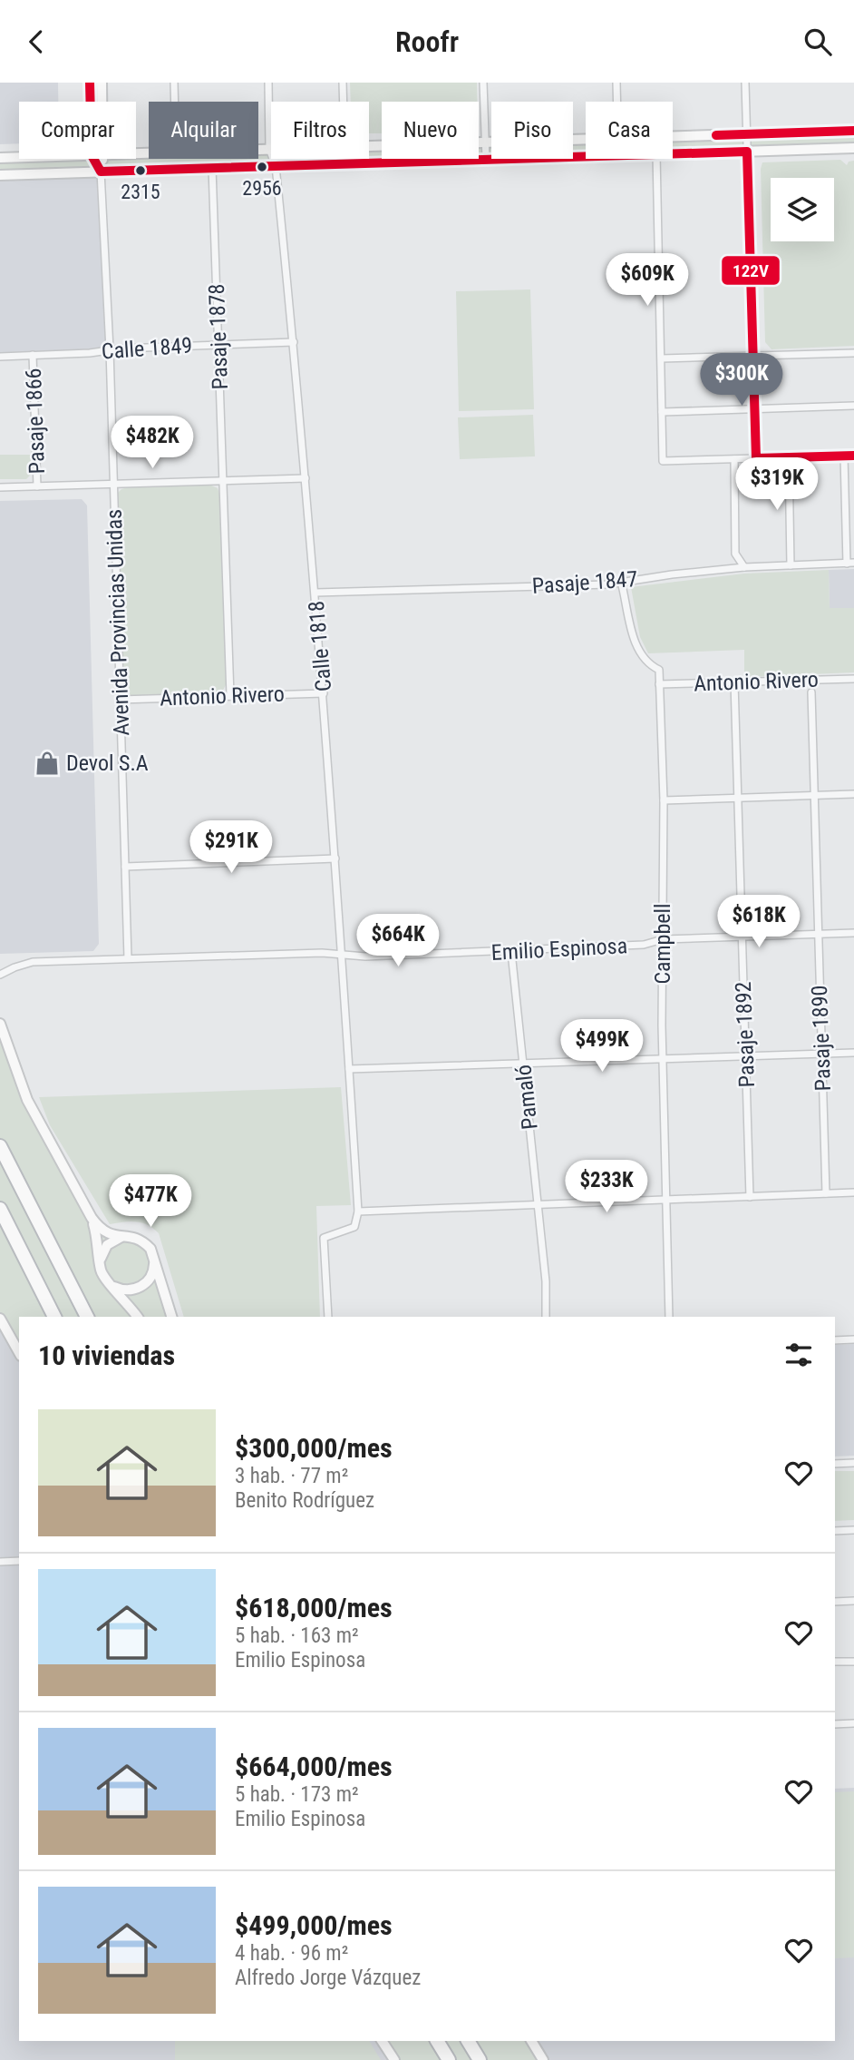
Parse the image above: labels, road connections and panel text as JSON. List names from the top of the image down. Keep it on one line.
{"streets":{"main road":["Avenida Provincias Unidas"],"street":["Pasaje 1878","Calle 1849","Pasaje 1866","Pasaje 1847","Calle 1818","Antonio Rivero","Campbell","Emilio Espinosa","Pasaje 1892","Pasaje 1890","Pamaló"]},"crossings":[["Pasaje 1878","Calle 1849"],["Pasaje 1878","Antonio Rivero"],["Calle 1849","Pasaje 1866"],["Calle 1849","Avenida Provincias Unidas"],["Calle 1849","Calle 1818"],["Pasaje 1847","Calle 1818"],["Pasaje 1847","Campbell"],["Avenida Provincias Unidas","Antonio Rivero"],["Avenida Provincias Unidas","Emilio Espinosa"],["Calle 1818","Antonio Rivero"],["Calle 1818","Emilio Espinosa"],["Antonio Rivero","Campbell"],["Antonio Rivero","Pasaje 1892"],["Campbell","Emilio Espinosa"],["Emilio Espinosa","Pasaje 1892"],["Emilio Espinosa","Pasaje 1890"],["Emilio Espinosa","Pamaló"]],"places":{"other":["2956","2315"],"shop":["Devol S.A"]},"lines":["transit line 122V"],"page":{"header":"Roofr","chip":["Comprar","Alquilar","Filtros","Nuevo","Piso","Casa"],"price":["$609K","$300K","$482K","$319K","$291K","$618K","$664K","$499K","$233K","$477K"],"heading":"10 viviendas","list":[{"name":"$300,000/mes","note":"3 hab. · 77 m² · Benito Rodríguez"},{"name":"$618,000/mes","note":"5 hab. · 163 m² · Emilio Espinosa"},{"name":"$664,000/mes","note":"5 hab. · 173 m² · Emilio Espinosa"},{"name":"$499,000/mes","note":"4 hab. · 96 m² · Alfredo Jorge Vázquez"}]}}
